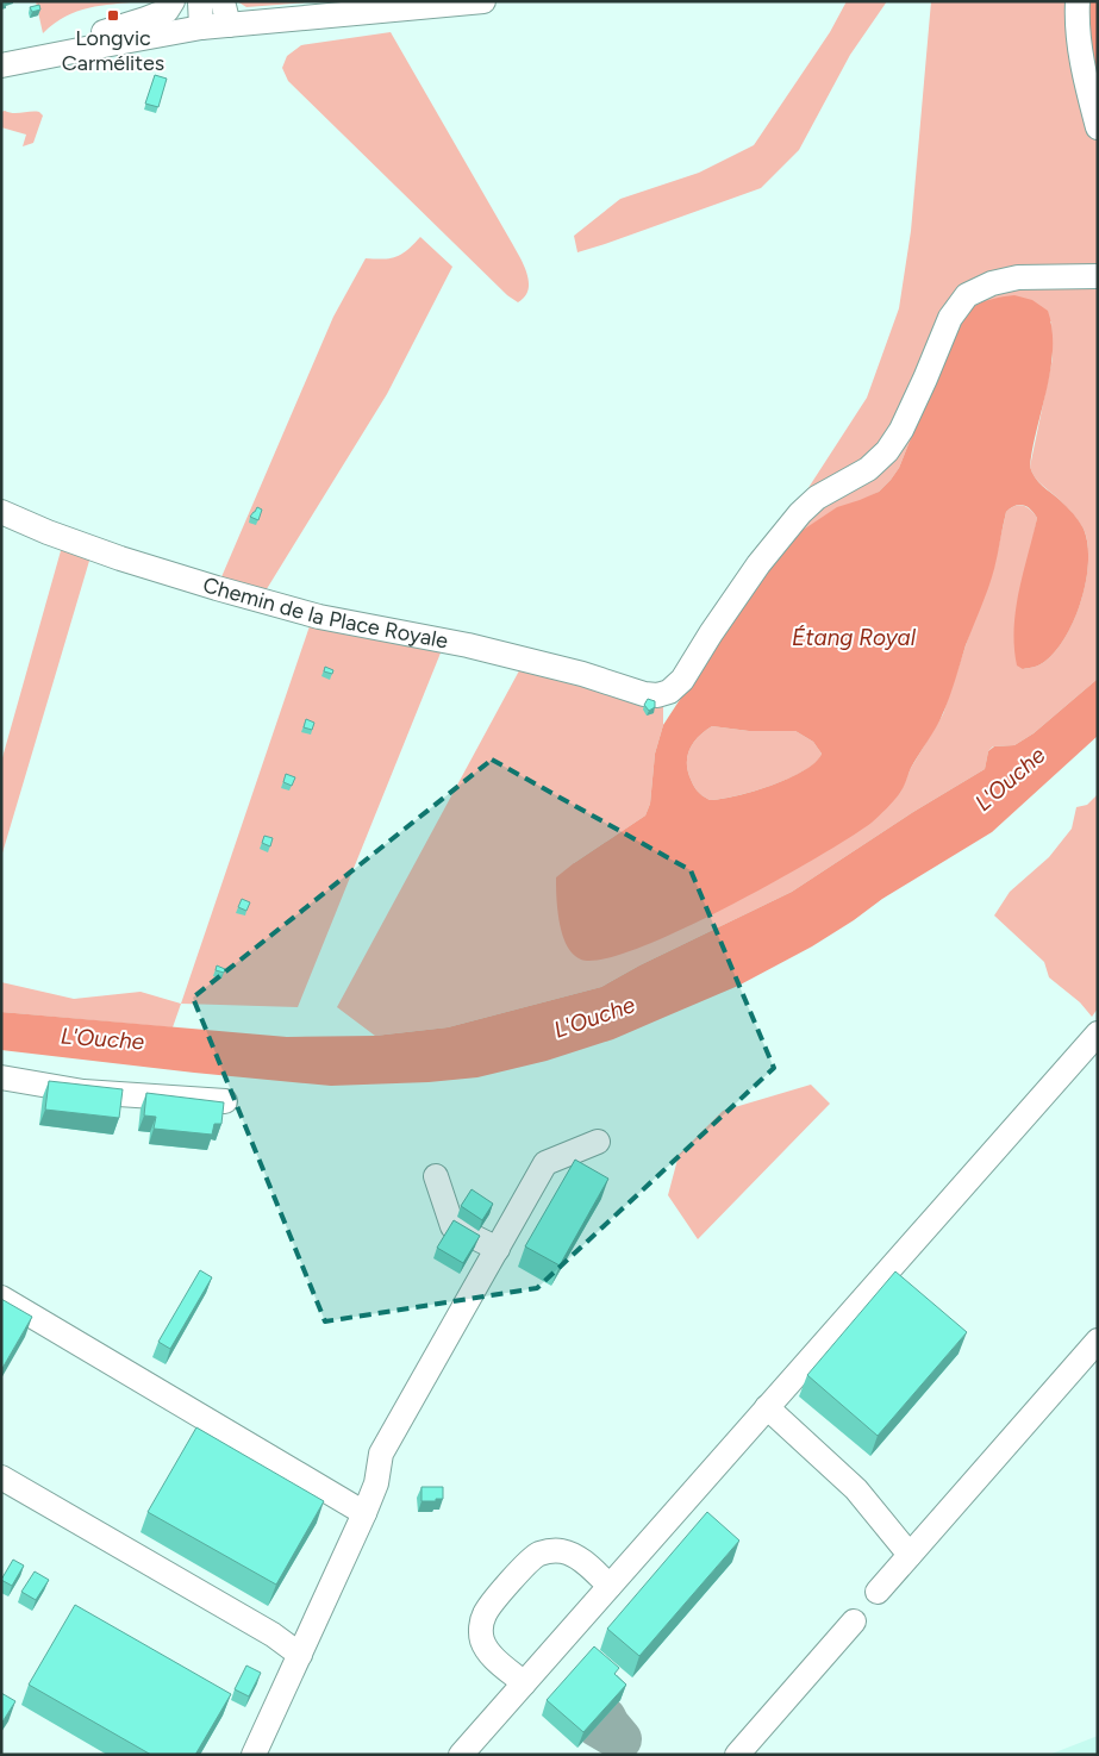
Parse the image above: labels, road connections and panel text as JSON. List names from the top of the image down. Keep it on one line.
{"streets":{"street":["Chemin de la Place Royale"]},"water":["Étang Royal","L'Ouche"],"places":{"transit":["Longvic Carmélites"]}}
